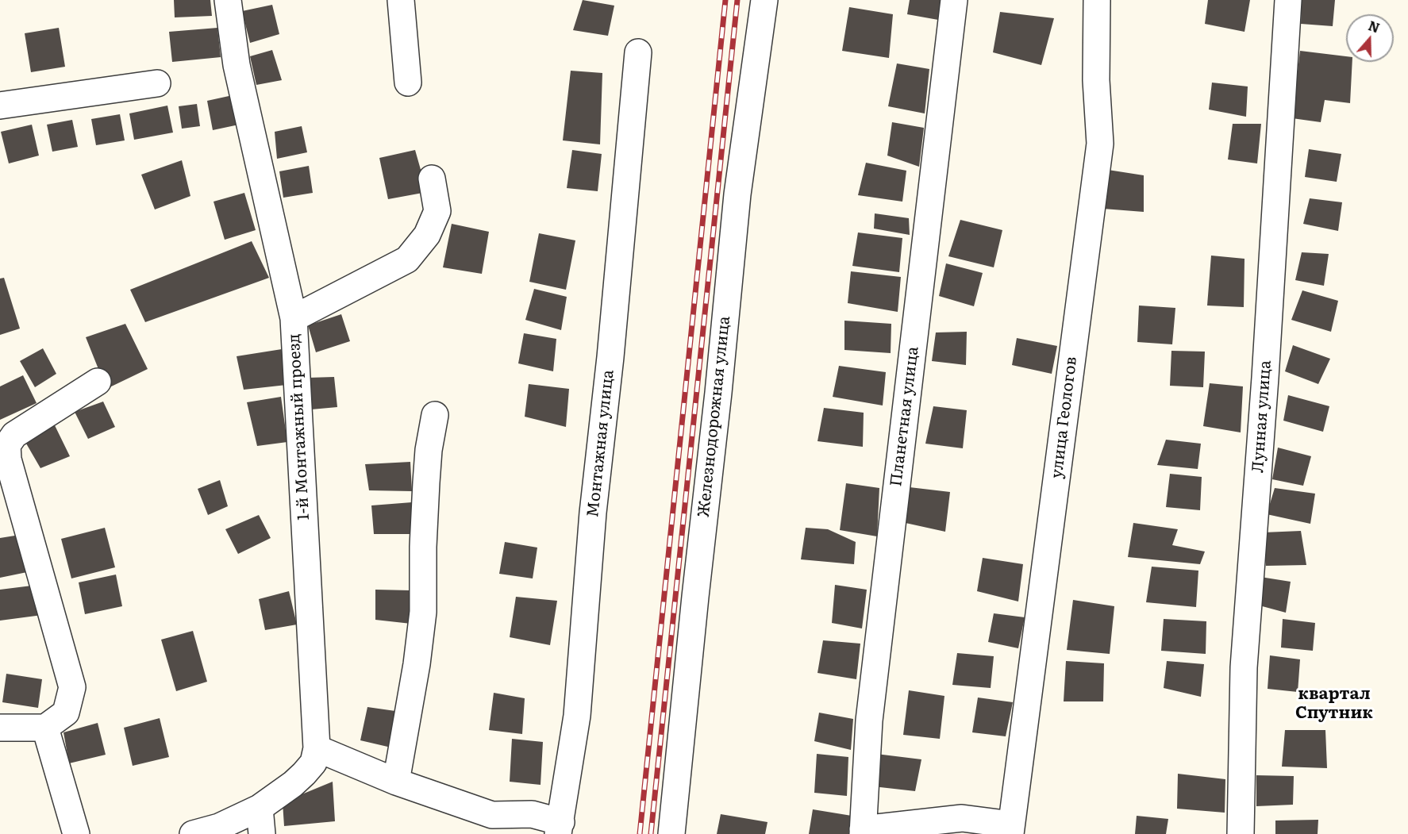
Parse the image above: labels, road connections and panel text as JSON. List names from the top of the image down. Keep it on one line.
{"streets":{"street":["Железнодорожная улица","Планетная улица","Лунная улица","улица Геологов","1-й Монтажный проезд","Монтажная улица"]},"districts":["квартал Спутник"],"north":"top"}
